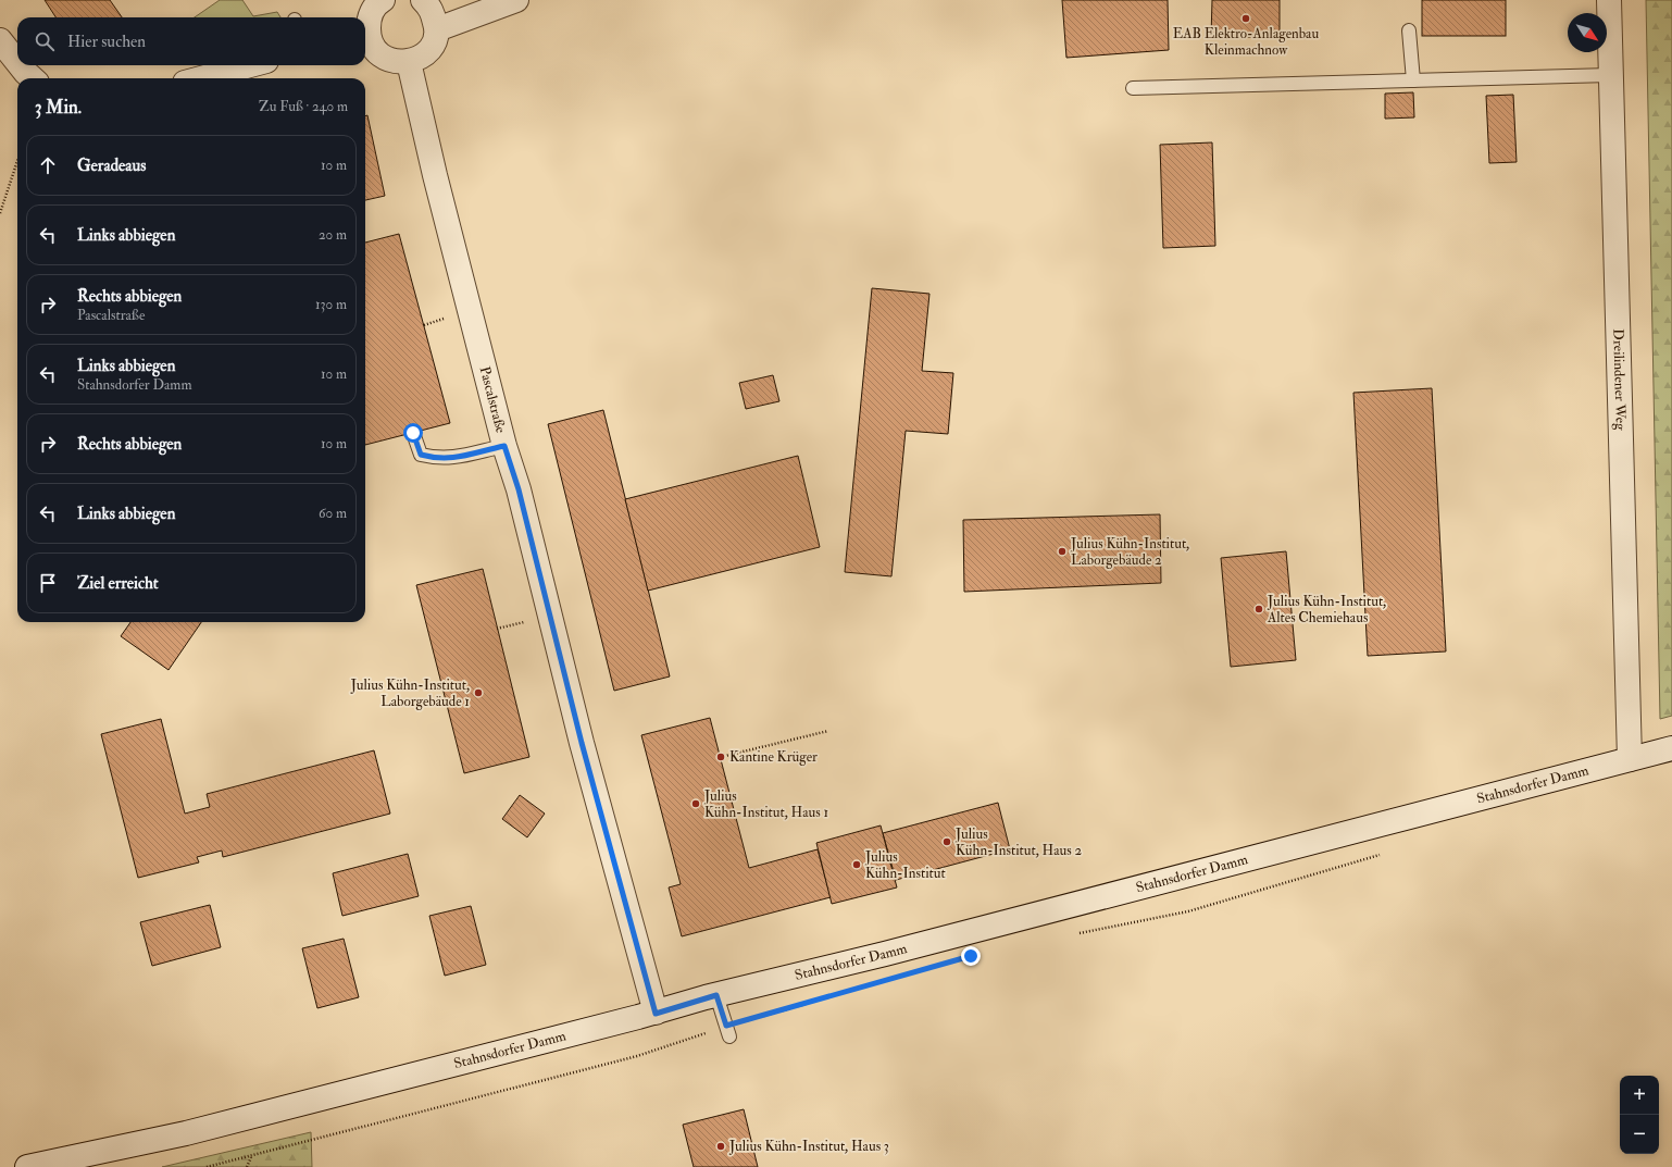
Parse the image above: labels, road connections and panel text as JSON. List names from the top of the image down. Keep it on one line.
{"streets":{"street":["Dreilindener Weg","Pascalstraße","Stahnsdorfer Damm"]},"crossings":[["Dreilindener Weg","Stahnsdorfer Damm"],["Pascalstraße","Stahnsdorfer Damm"]],"places":["EAB Elektro-Anlagenbau Kleinmachnow","Julius Kühn-Institut, Laborgebäude 2","Julius Kühn-Institut, Altes Chemiehaus","Julius Kühn-Institut, Laborgebäude 1","Kantine Krüger","Julius Kühn-Institut, Haus 1","Julius Kühn-Institut, Haus 2","Julius Kühn-Institut","Julius Kühn-Institut, Haus 3"],"north":"bottom right","page":{"search":"Hier suchen","heading":["3 Min.","Zu Fuß · 240 m"],"list":[["Geradeaus","10 m"],["Links abbiegen","20 m"],["Rechts abbiegen","Pascalstraße","130 m"],["Links abbiegen","Stahnsdorfer Damm","10 m"],["Rechts abbiegen","10 m"],["Links abbiegen","60 m"],"Ziel erreicht"],"map_buttons":["+","−"]}}
